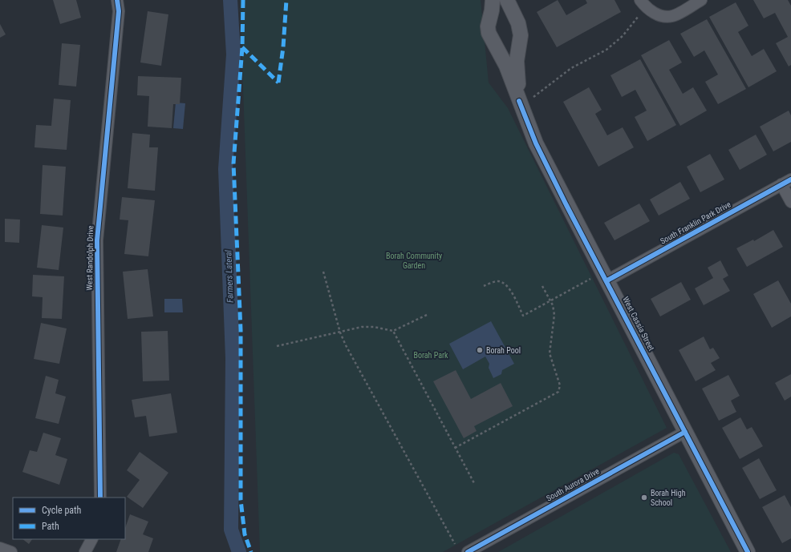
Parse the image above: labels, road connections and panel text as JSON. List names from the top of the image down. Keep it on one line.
{"streets":{"street":["South Franklin Park Drive","West Randolph Drive","West Cassia Street","South Aurora Drive"]},"crossings":[["South Franklin Park Drive","West Cassia Street"],["West Cassia Street","South Aurora Drive"]],"water":["Farmers Lateral"],"parks":["Borah Community Garden","Borah Park"],"places":["Borah Pool","Borah High School"],"legend":["Cycle path","Path"]}
